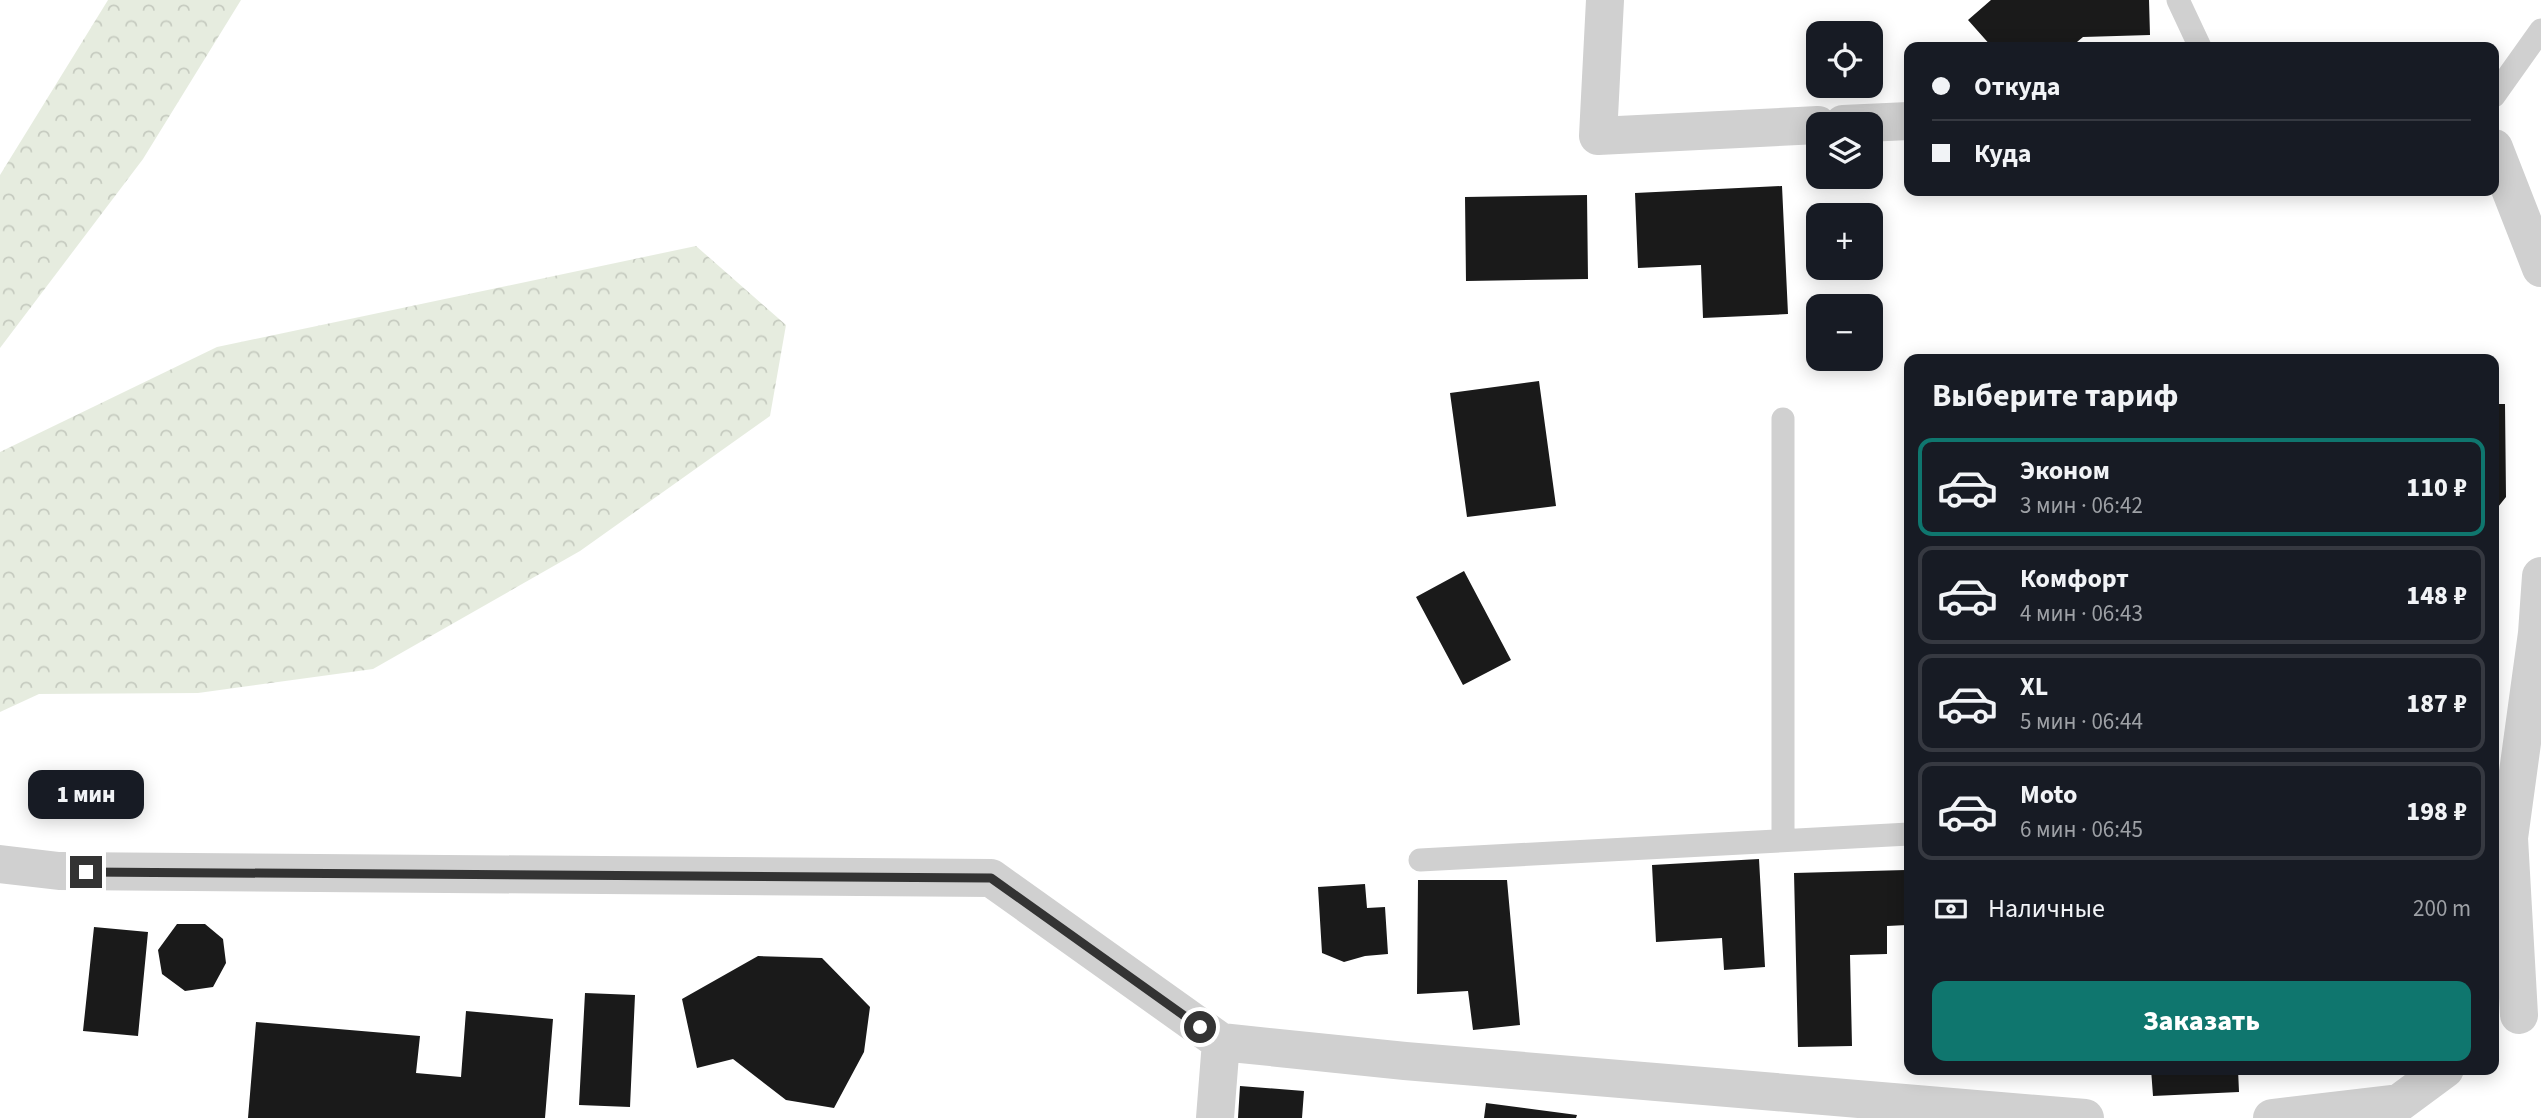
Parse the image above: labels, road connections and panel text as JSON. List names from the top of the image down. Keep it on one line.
{"page":{"map_buttons":["+","−"],"banner":["Откуда","Куда"],"heading":"Выберите тариф","list":[{"name":"Эконом","note":"3 мин · 06:42","value":"110 ₽"},{"name":"Комфорт","note":"4 мин · 06:43","value":"148 ₽"},{"name":"XL","note":"5 мин · 06:44","value":"187 ₽"},{"name":"Moto","note":"6 мин · 06:45","value":"198 ₽"}],"bubble":"1 мин","pay":["Наличные","200 m"],"buttons":"Заказать"}}
